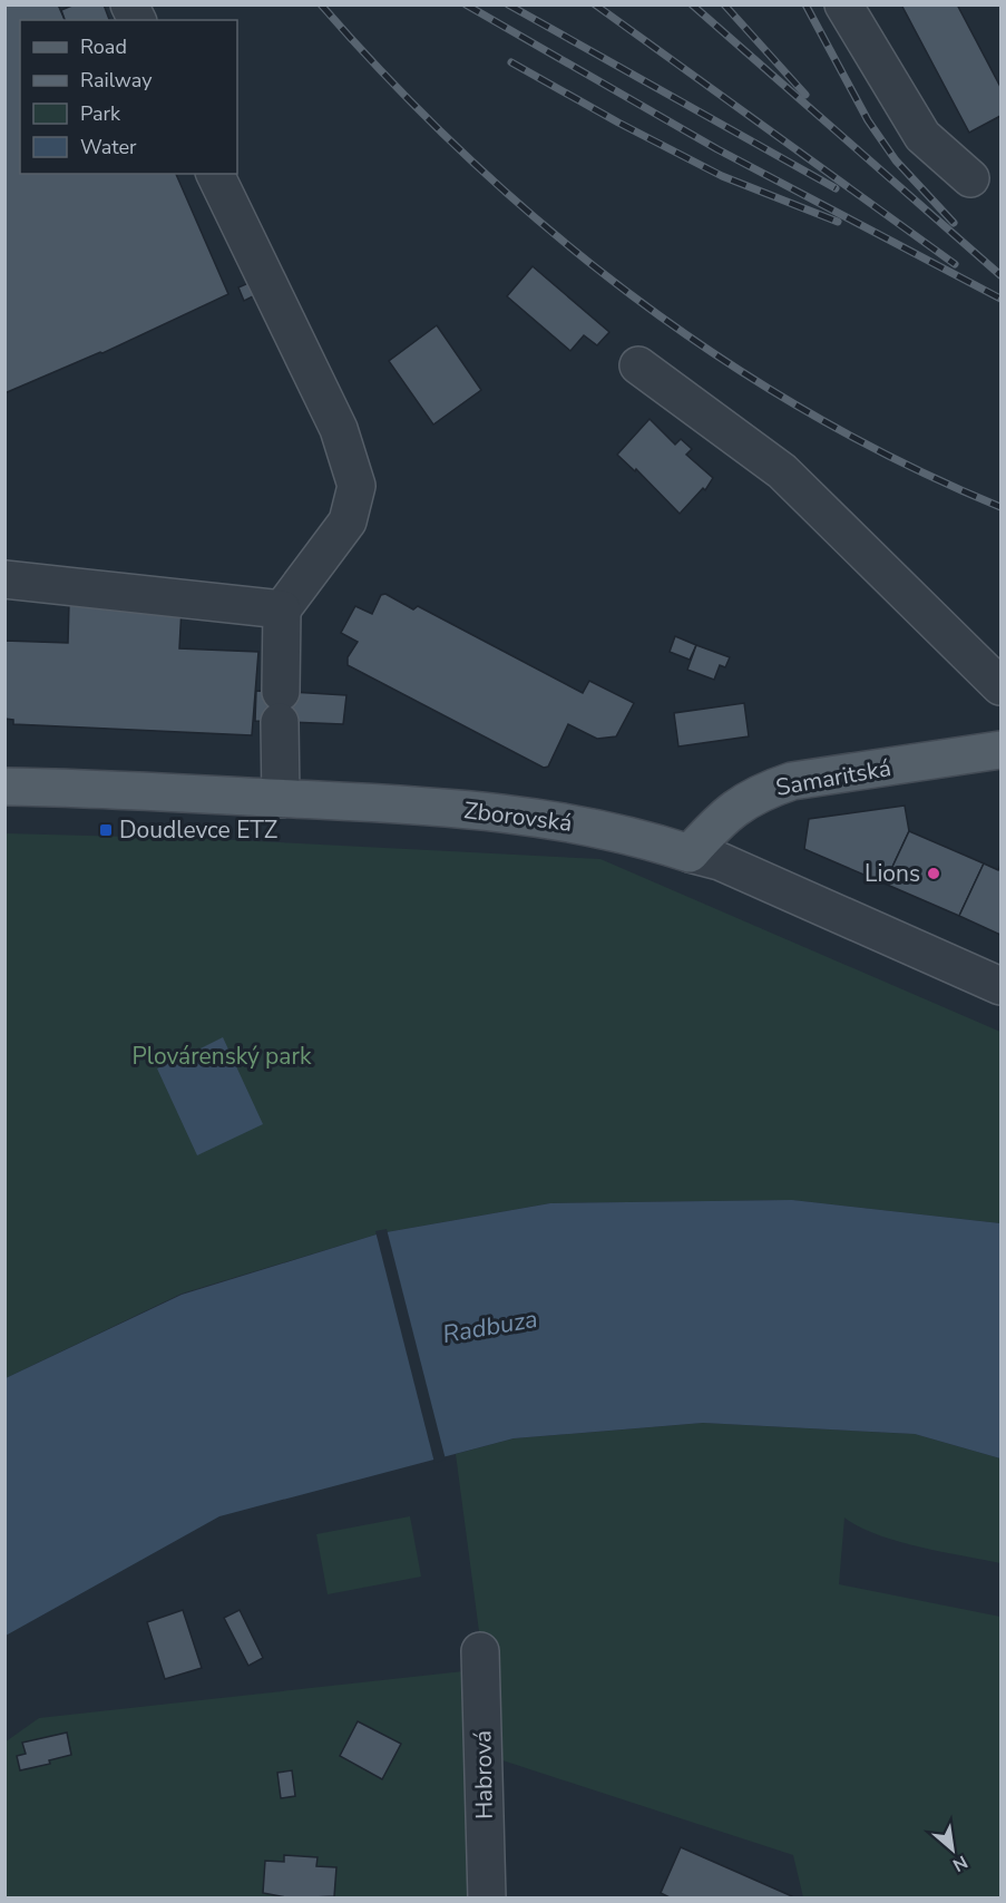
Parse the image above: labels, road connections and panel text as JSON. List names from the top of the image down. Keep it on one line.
{"streets":{"main road":["Samaritská","Zborovská"],"street":["Habrová"]},"crossings":[["Samaritská","Zborovská"]],"water":["Radbuza"],"parks":["Plovárenský park"],"places":{"transit":["Doudlevce ETZ"],"other":["Lions"]},"legend":["Road","Railway","Park","Water"],"north":"bottom right"}
